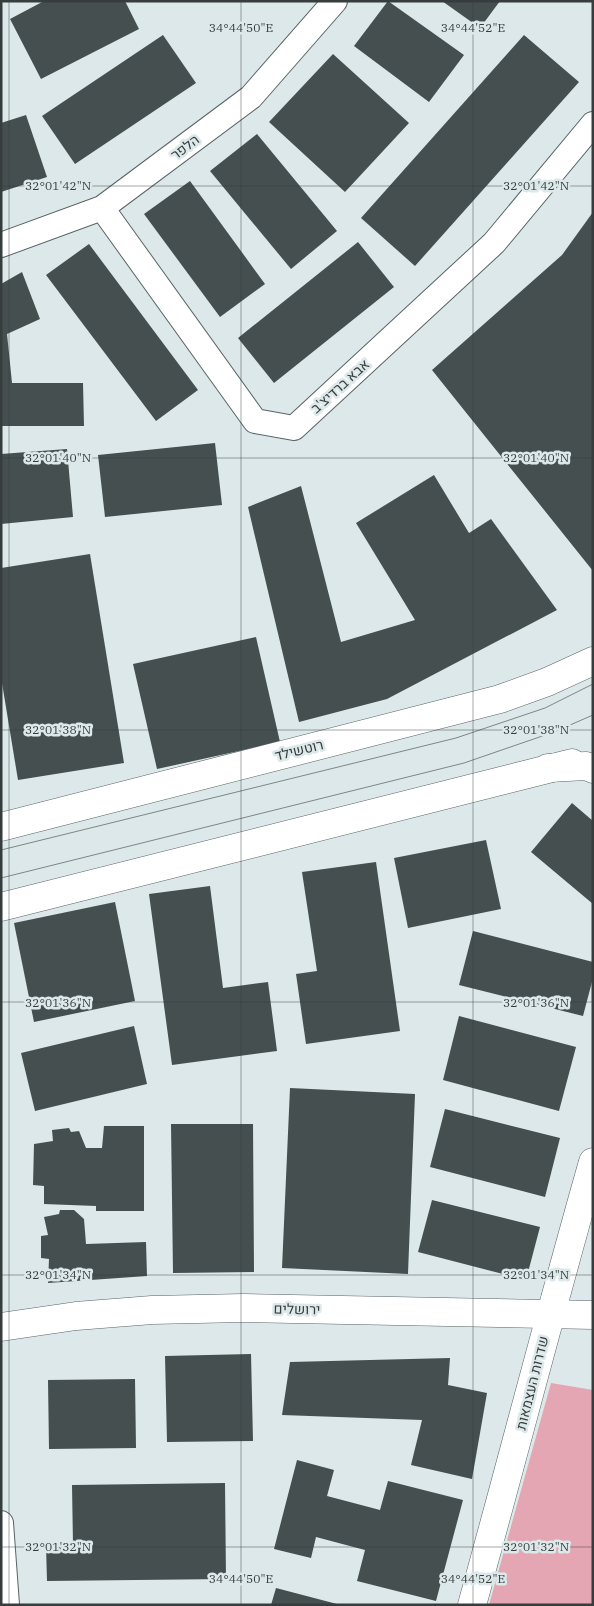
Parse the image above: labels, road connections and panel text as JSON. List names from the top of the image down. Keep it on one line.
{"streets":{"street":["הלפר","אבא ברדיצ'ב","רוטשילד","ירושלים","שדרות העצמאות"]},"crossings":[["הלפר","אבא ברדיצ'ב"],["ירושלים","שדרות העצמאות"]],"coordinates":["34°44'50\"E","34°44'52\"E","32°01'42\"N","32°01'40\"N","32°01'38\"N","32°01'36\"N","32°01'34\"N","32°01'32\"N"]}
